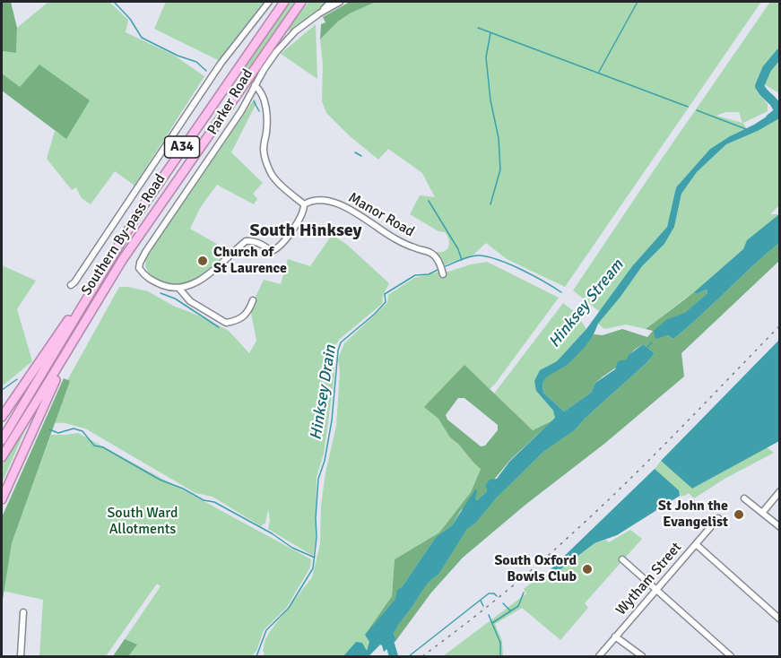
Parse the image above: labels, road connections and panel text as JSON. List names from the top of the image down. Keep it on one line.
{"streets":{"highway":["A34","Southern By-pass Road"],"street":["Parker Road","Manor Road","Wytham Street"]},"crossings":[["A34","Southern By-pass Road"]],"districts":["South Hinksey"],"water":["Hinksey Stream","Hinksey Drain"],"parks":["South Ward Allotments"],"places":["Church of St Laurence","St John the Evangelist","South Oxford Bowls Club"]}
